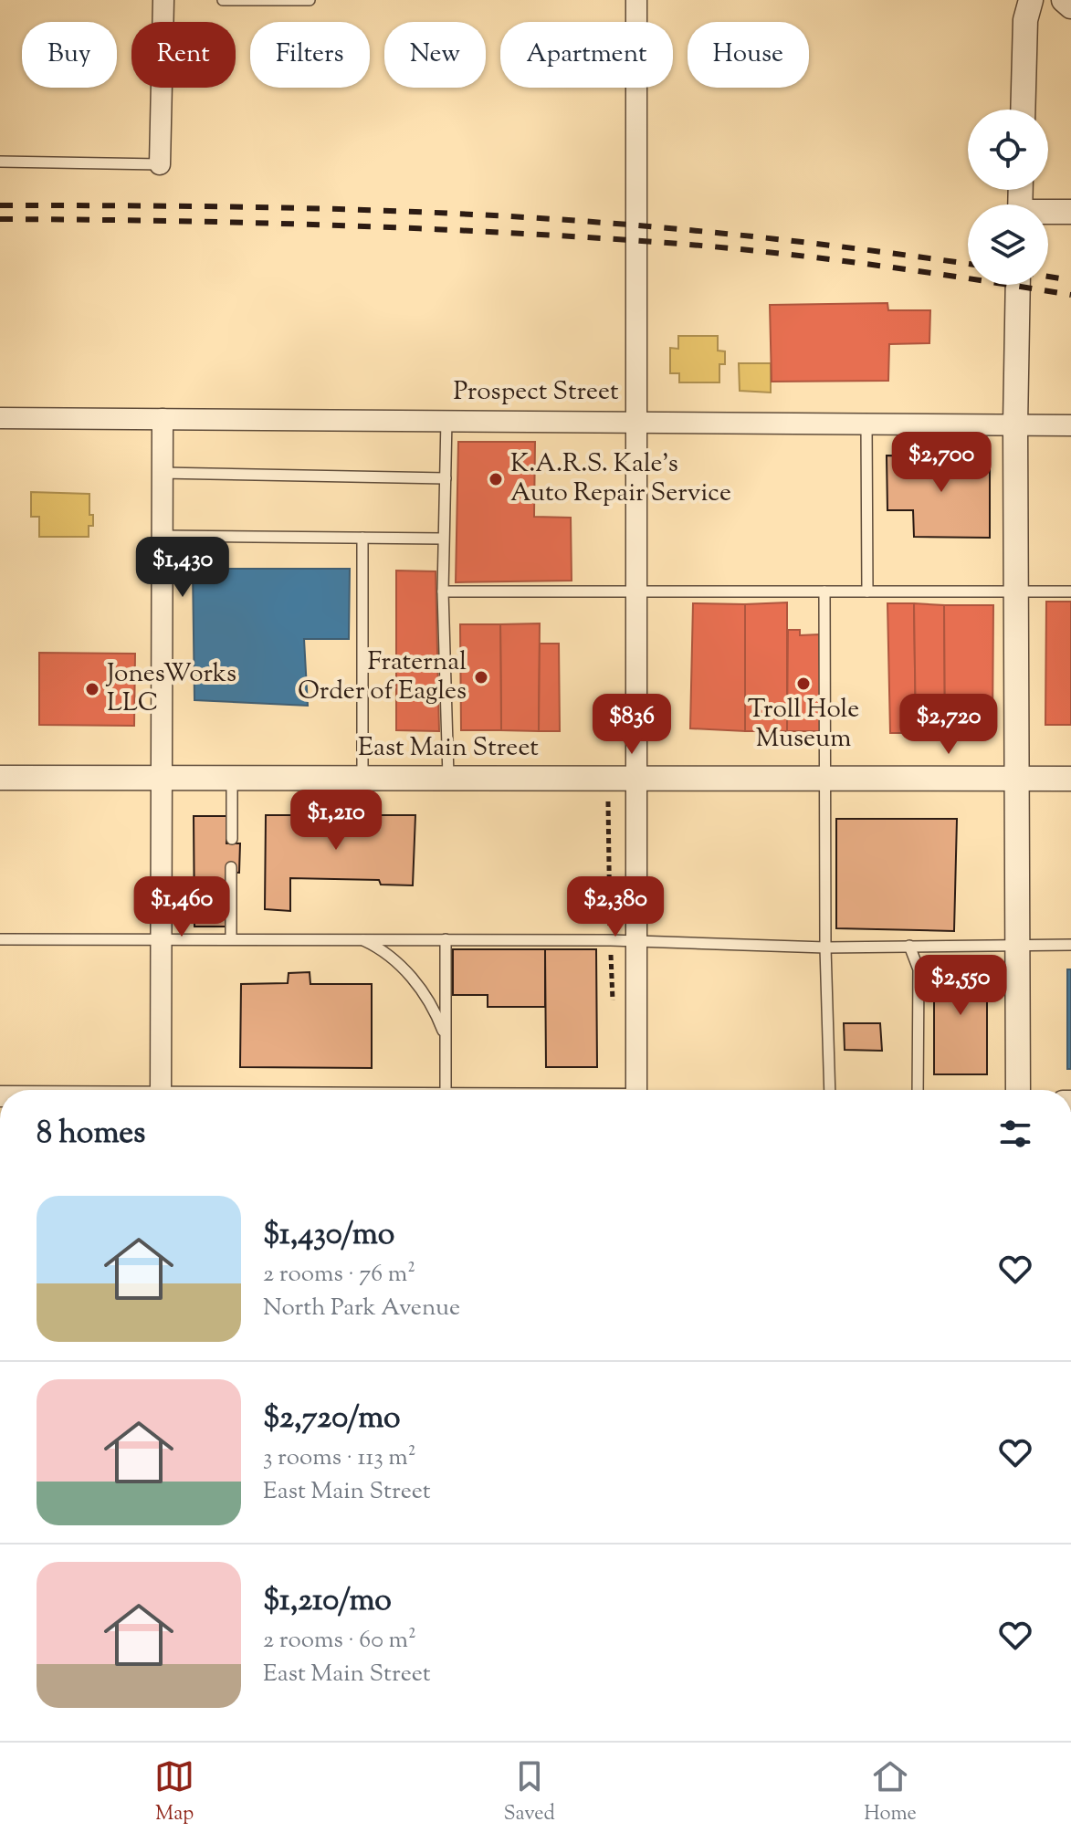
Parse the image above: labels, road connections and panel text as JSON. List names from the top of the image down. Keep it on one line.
{"streets":{"street":["Prospect Street","East Main Street"]},"places":["K.A.R.S. Kale's Auto Repair Service","Fraternal Order of Eagles","Troll Hole Museum","JonesWorks LLC"],"page":{"chip":["Buy","Rent","Filters","New","Apartment","House"],"price":["$2,700","$1,430","$836","$2,720","$1,210","$1,460","$2,380","$2,550"],"heading":"8 homes","list":[{"name":"$1,430/mo","note":"2 rooms · 76 m² · North Park Avenue"},{"name":"$2,720/mo","note":"3 rooms · 113 m² · East Main Street"},{"name":"$1,210/mo","note":"2 rooms · 60 m² · East Main Street"}],"tabs":["Map","Saved","Home"]}}
